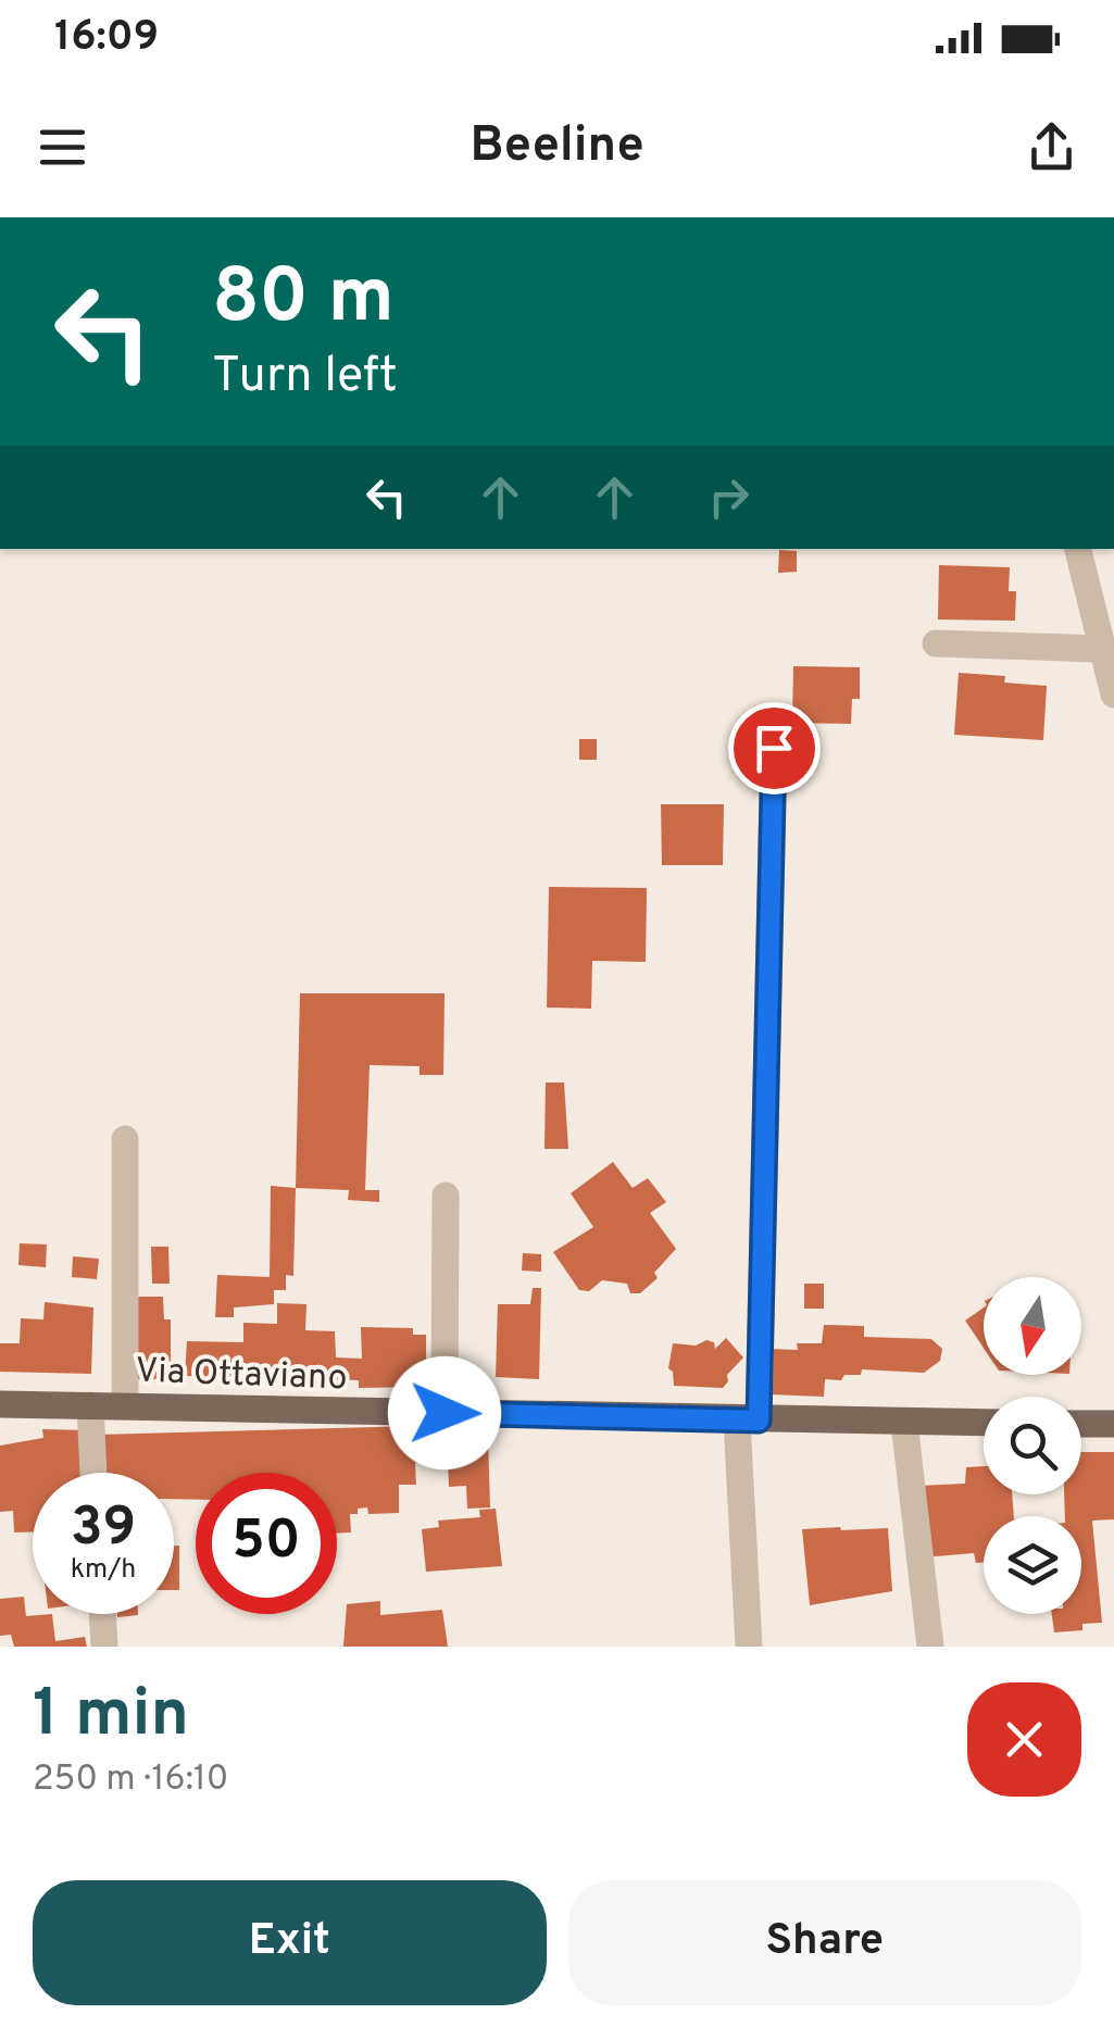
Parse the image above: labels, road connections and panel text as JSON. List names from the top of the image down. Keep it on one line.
{"streets":{"main road":["Via Ottaviano"]},"north":"bottom","page":{"status":"16:09","header":"Beeline","turn":["80 m","Turn left"],"speed":"39 km/h","limit":"50","heading":["1 min","250 m · 16:10"],"buttons":["Exit","Share"]}}
